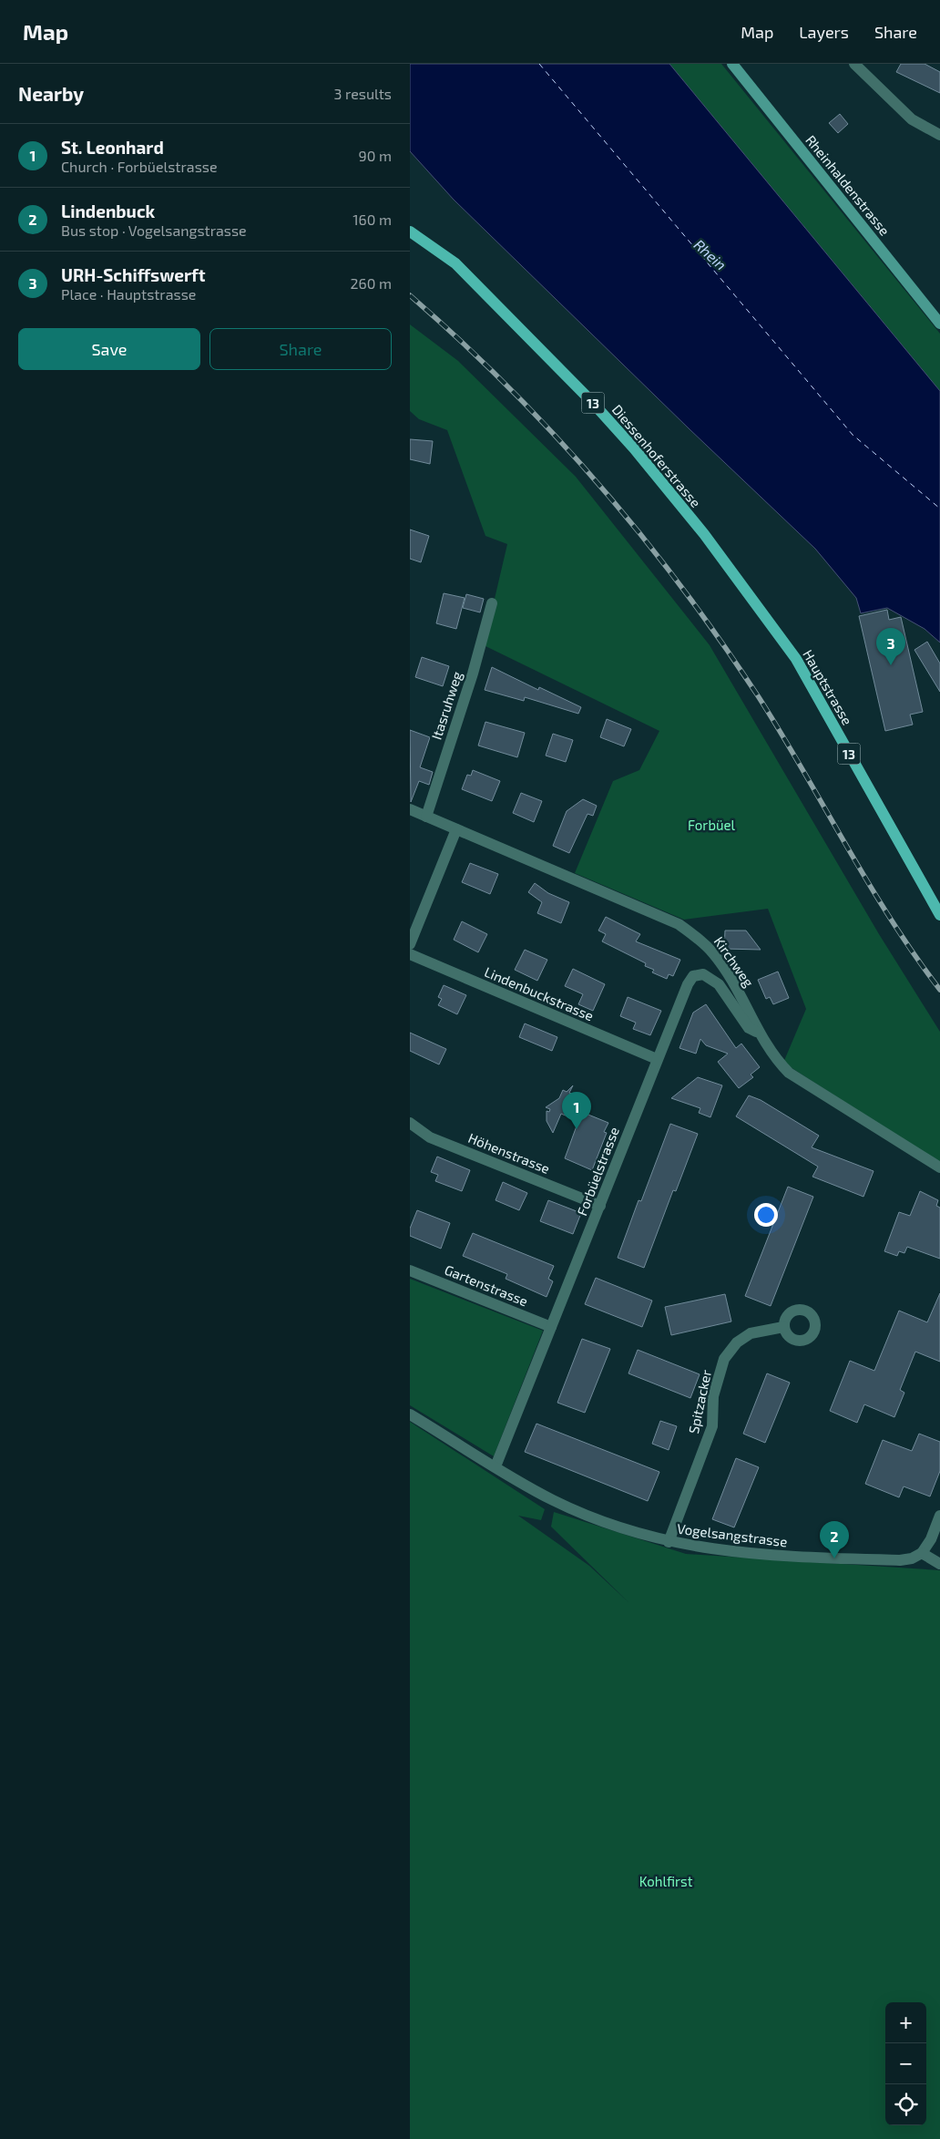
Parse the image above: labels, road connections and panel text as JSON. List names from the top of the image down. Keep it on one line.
{"streets":{"main road":["Rheinhaldenstrasse","13","Diessenhoferstrasse","Hauptstrasse"],"street":["Itasruhweg","Kirchweg","Lindenbuckstrasse","Höhenstrasse","Forbüelstrasse","Gartenstrasse","Spitzacker","Vogelsangstrasse"]},"crossings":[["Diessenhoferstrasse","Hauptstrasse"],["Itasruhweg","Kirchweg"],["Kirchweg","Forbüelstrasse"],["Lindenbuckstrasse","Forbüelstrasse"],["Höhenstrasse","Forbüelstrasse"],["Forbüelstrasse","Gartenstrasse"],["Forbüelstrasse","Vogelsangstrasse"],["Spitzacker","Vogelsangstrasse"]],"water":["Rhein"],"parks":["Forbüel","Kohlfirst"],"page":{"header":"Map","nav":["Map","Layers","Share"],"heading":["Nearby","3 results"],"list":[{"mark":"1","name":"St. Leonhard","note":"Church · Forbüelstrasse","value":"90 m"},{"mark":"2","name":"Lindenbuck","note":"Bus stop · Vogelsangstrasse","value":"160 m"},{"mark":"3","name":"URH-Schiffswerft","note":"Place · Hauptstrasse","value":"260 m"}],"buttons":["Save","Share"],"pins":["3","1","2"],"map_buttons":["+","−"]}}
